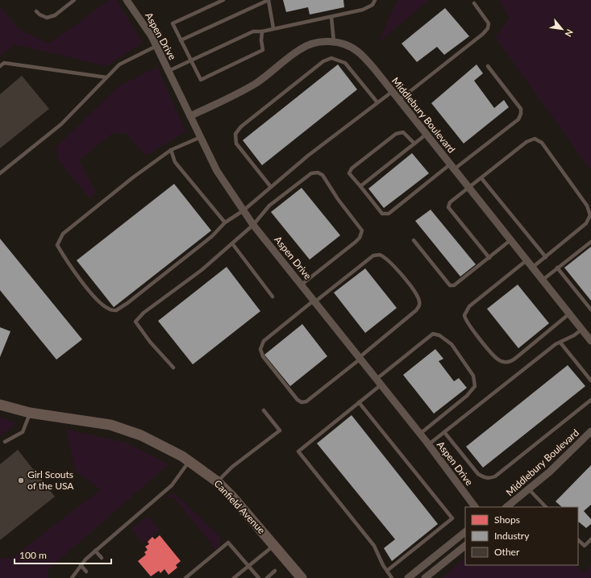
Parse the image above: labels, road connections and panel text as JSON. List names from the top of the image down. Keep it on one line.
{"streets":{"street":["Aspen Drive","Middlebury Boulevard","Canfield Avenue"]},"crossings":[["Aspen Drive","Middlebury Boulevard"]],"places":["Girl Scouts of the USA"],"legend":["Shops","Industry","Other"],"scale_bar":"100 m","north":"bottom right"}
